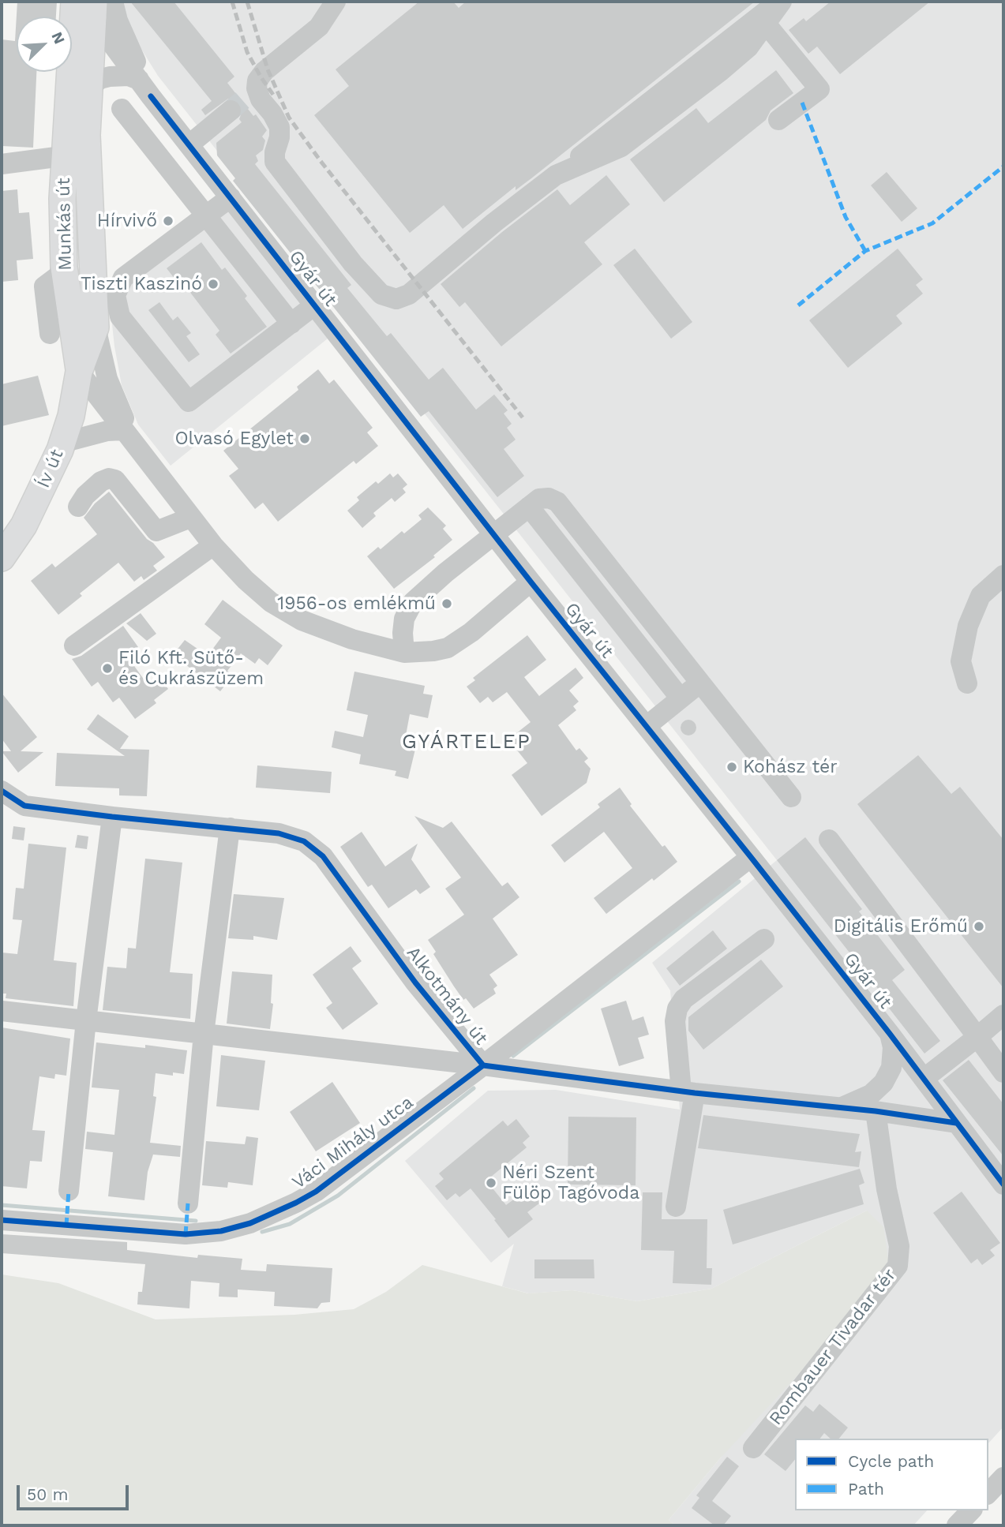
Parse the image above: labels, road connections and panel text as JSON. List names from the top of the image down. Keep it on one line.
{"streets":{"main road":["Munkás út","Ív út"],"street":["Gyár út","Alkotmány út","Váci Mihály utca","Rombauer Tivadar tér"]},"crossings":[["Munkás út","Gyár út"],["Munkás út","Ív út"],["Gyár út","Alkotmány út"],["Gyár út","Váci Mihály utca"],["Alkotmány út","Váci Mihály utca"],["Alkotmány út","Rombauer Tivadar tér"]],"districts":["GYÁRTELEP"],"places":["Hírvivő","Tiszti Kaszinó","Olvasó Egylet","1956-os emlékmű","Filó Kft. Sütő- és Cukrászüzem","Kohász tér","Digitális Erőmű","Néri Szent Fülöp Tagóvoda"],"legend":["Cycle path","Path"],"scale_bar":"50 m","north":"top right"}
